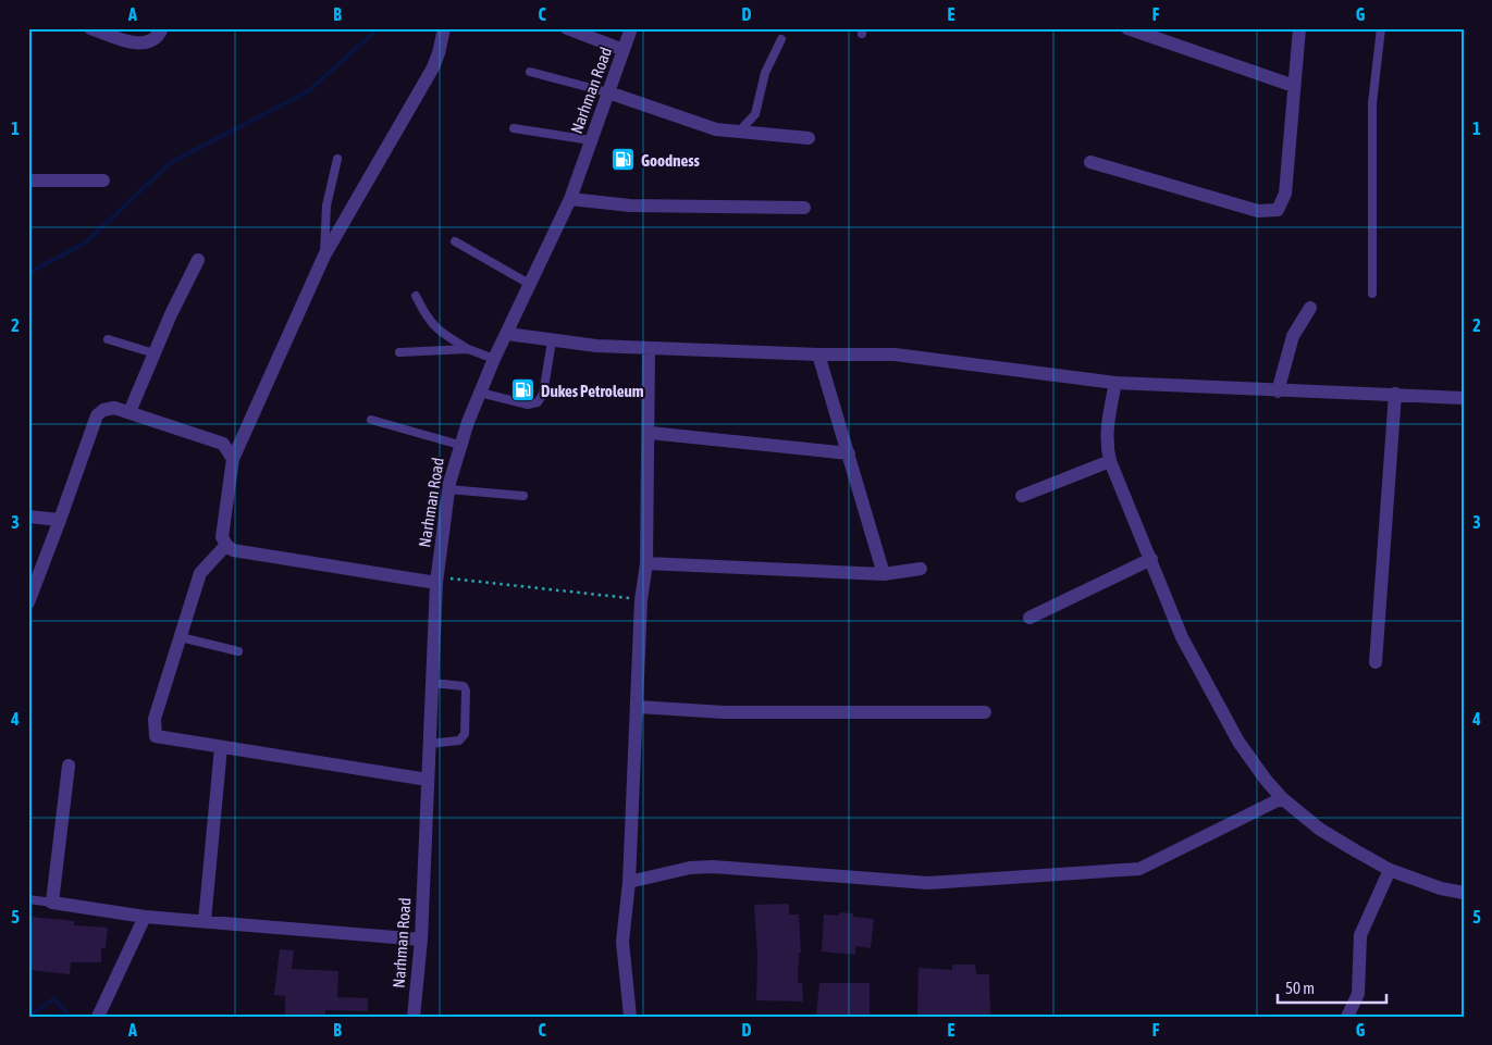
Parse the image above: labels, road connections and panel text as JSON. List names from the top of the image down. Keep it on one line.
{"streets":{"street":["Narhman Road"]},"places":{"fuel station":["Goodness","Dukes Petroleum"]},"scale_bar":"50 m","grid":{"columns":["A","B","C","D","E","F","G"],"rows":["1","2","3","4","5"]}}
